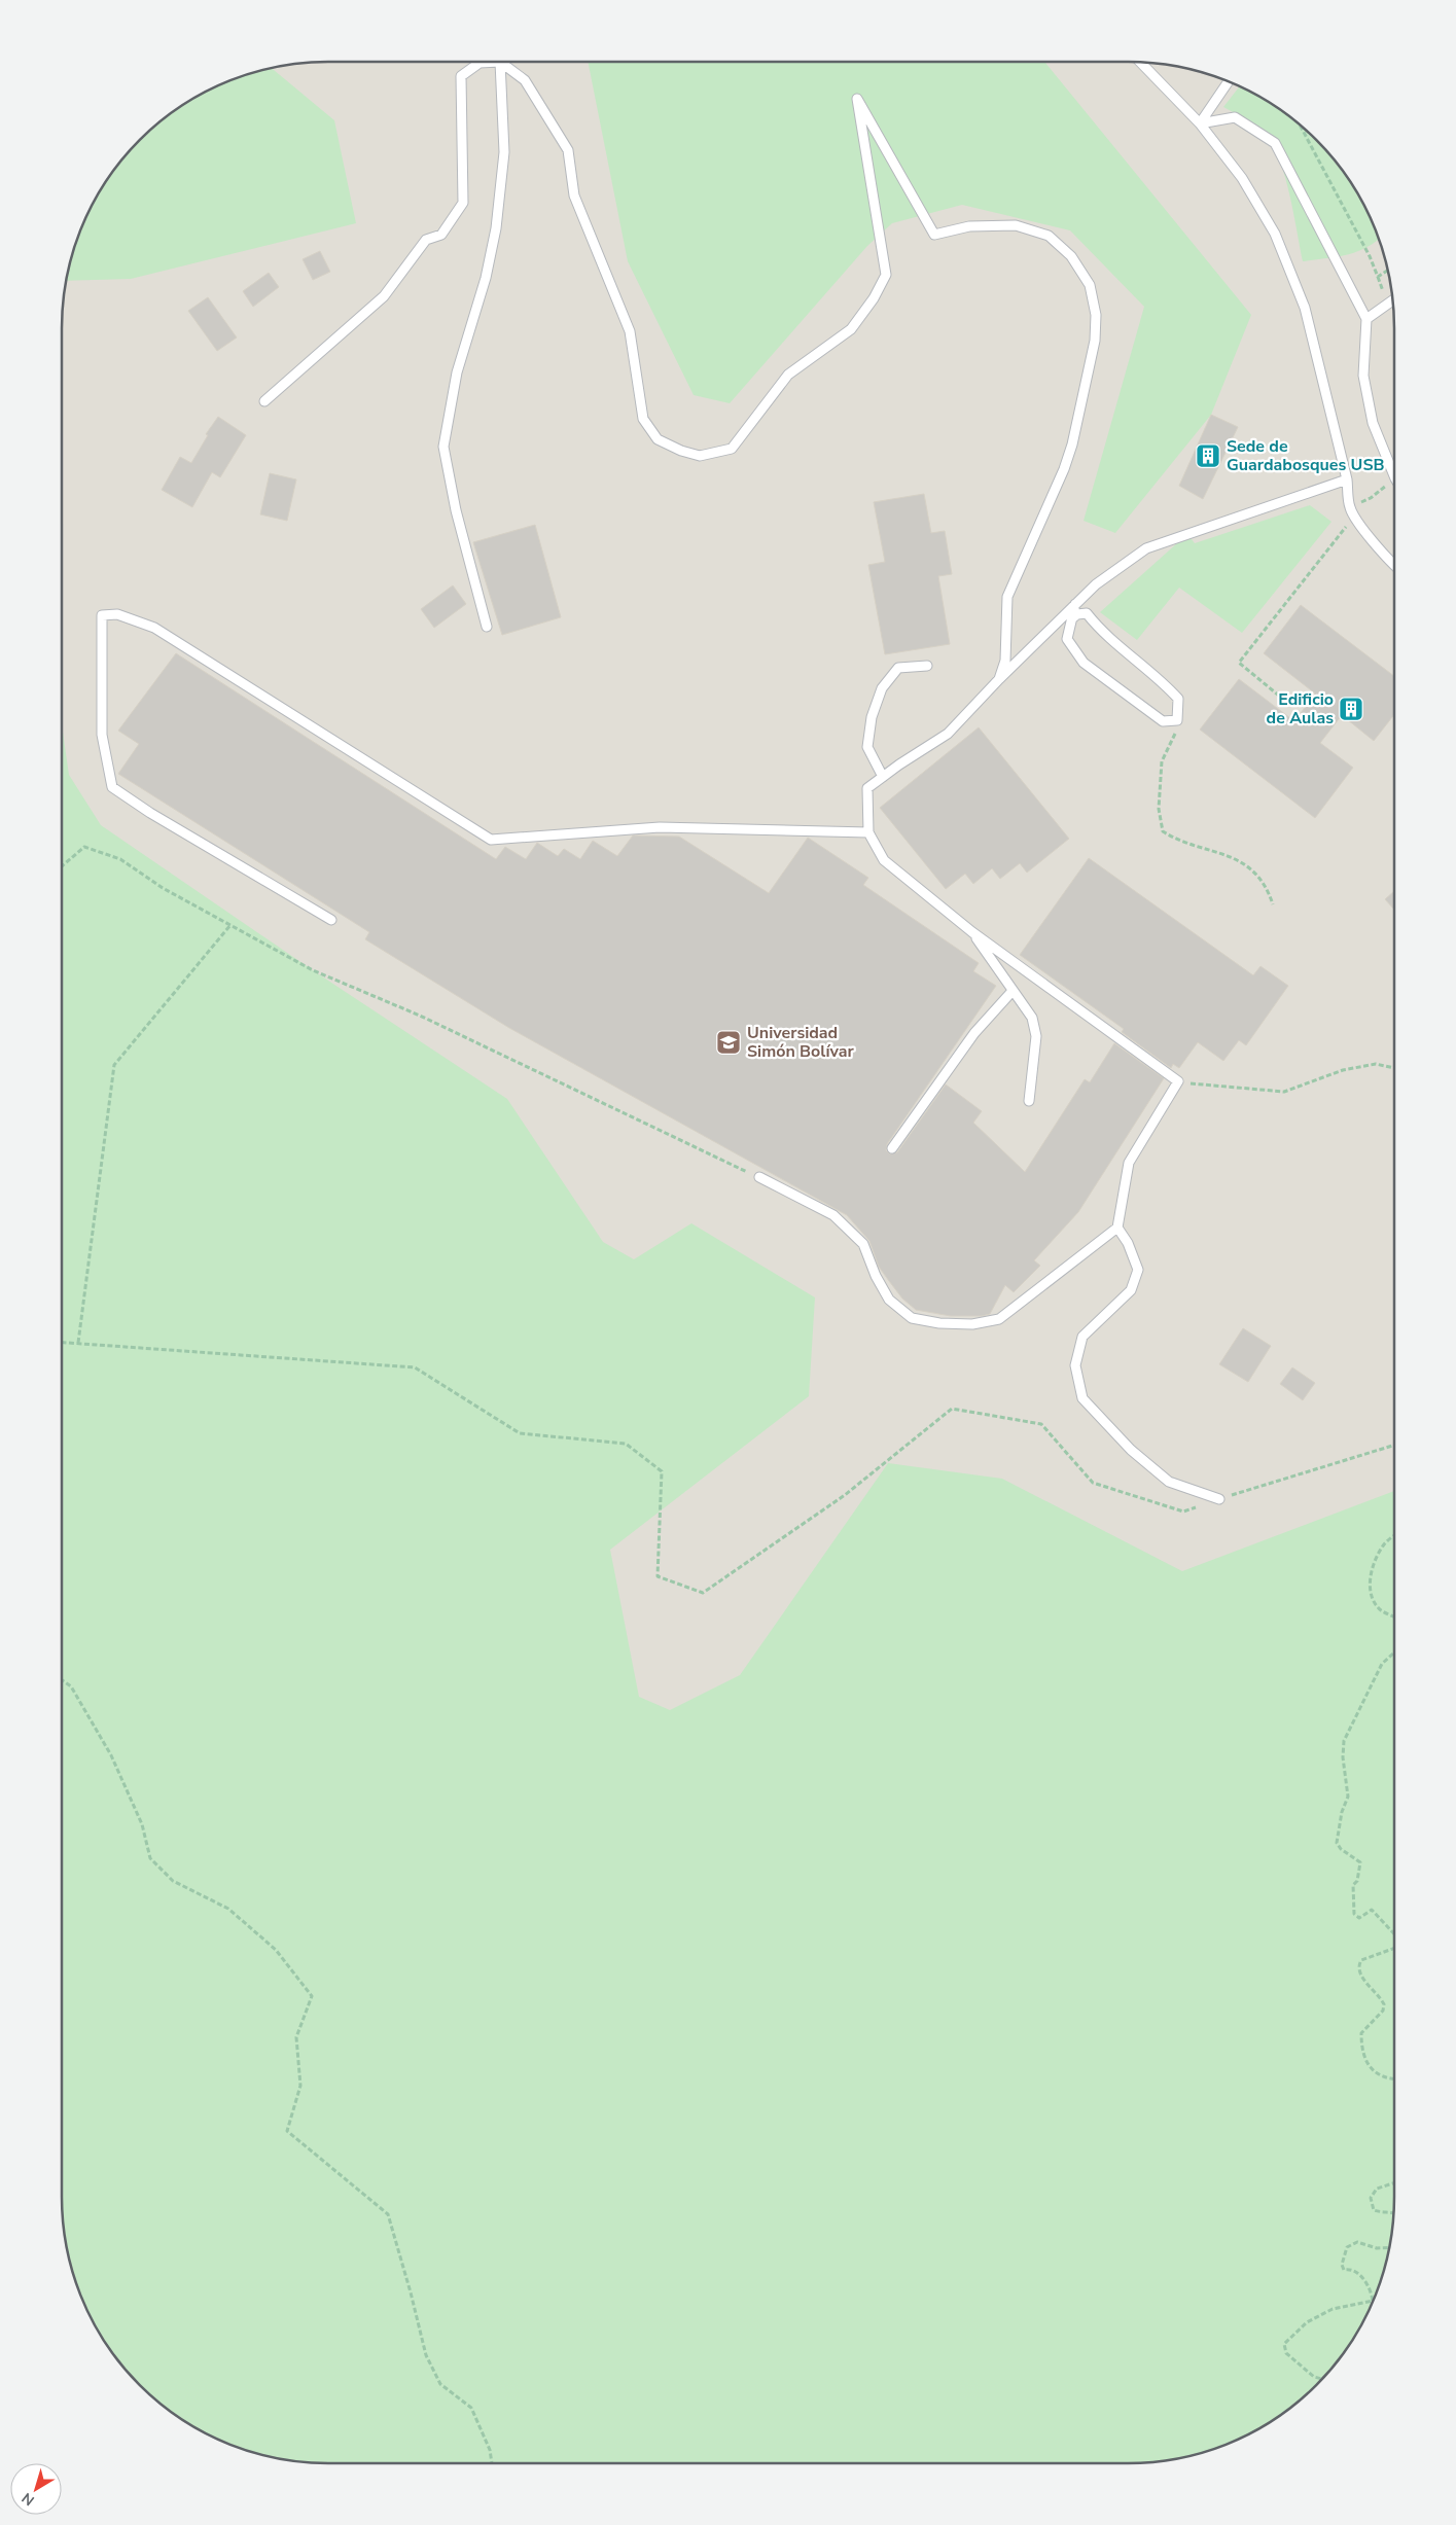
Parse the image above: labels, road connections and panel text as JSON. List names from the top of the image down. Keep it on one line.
{"places":{"building":["Sede de Guardabosques USB","Edificio de Aulas"],"school or university":["Universidad Simón Bolívar"]},"north":"bottom left"}
